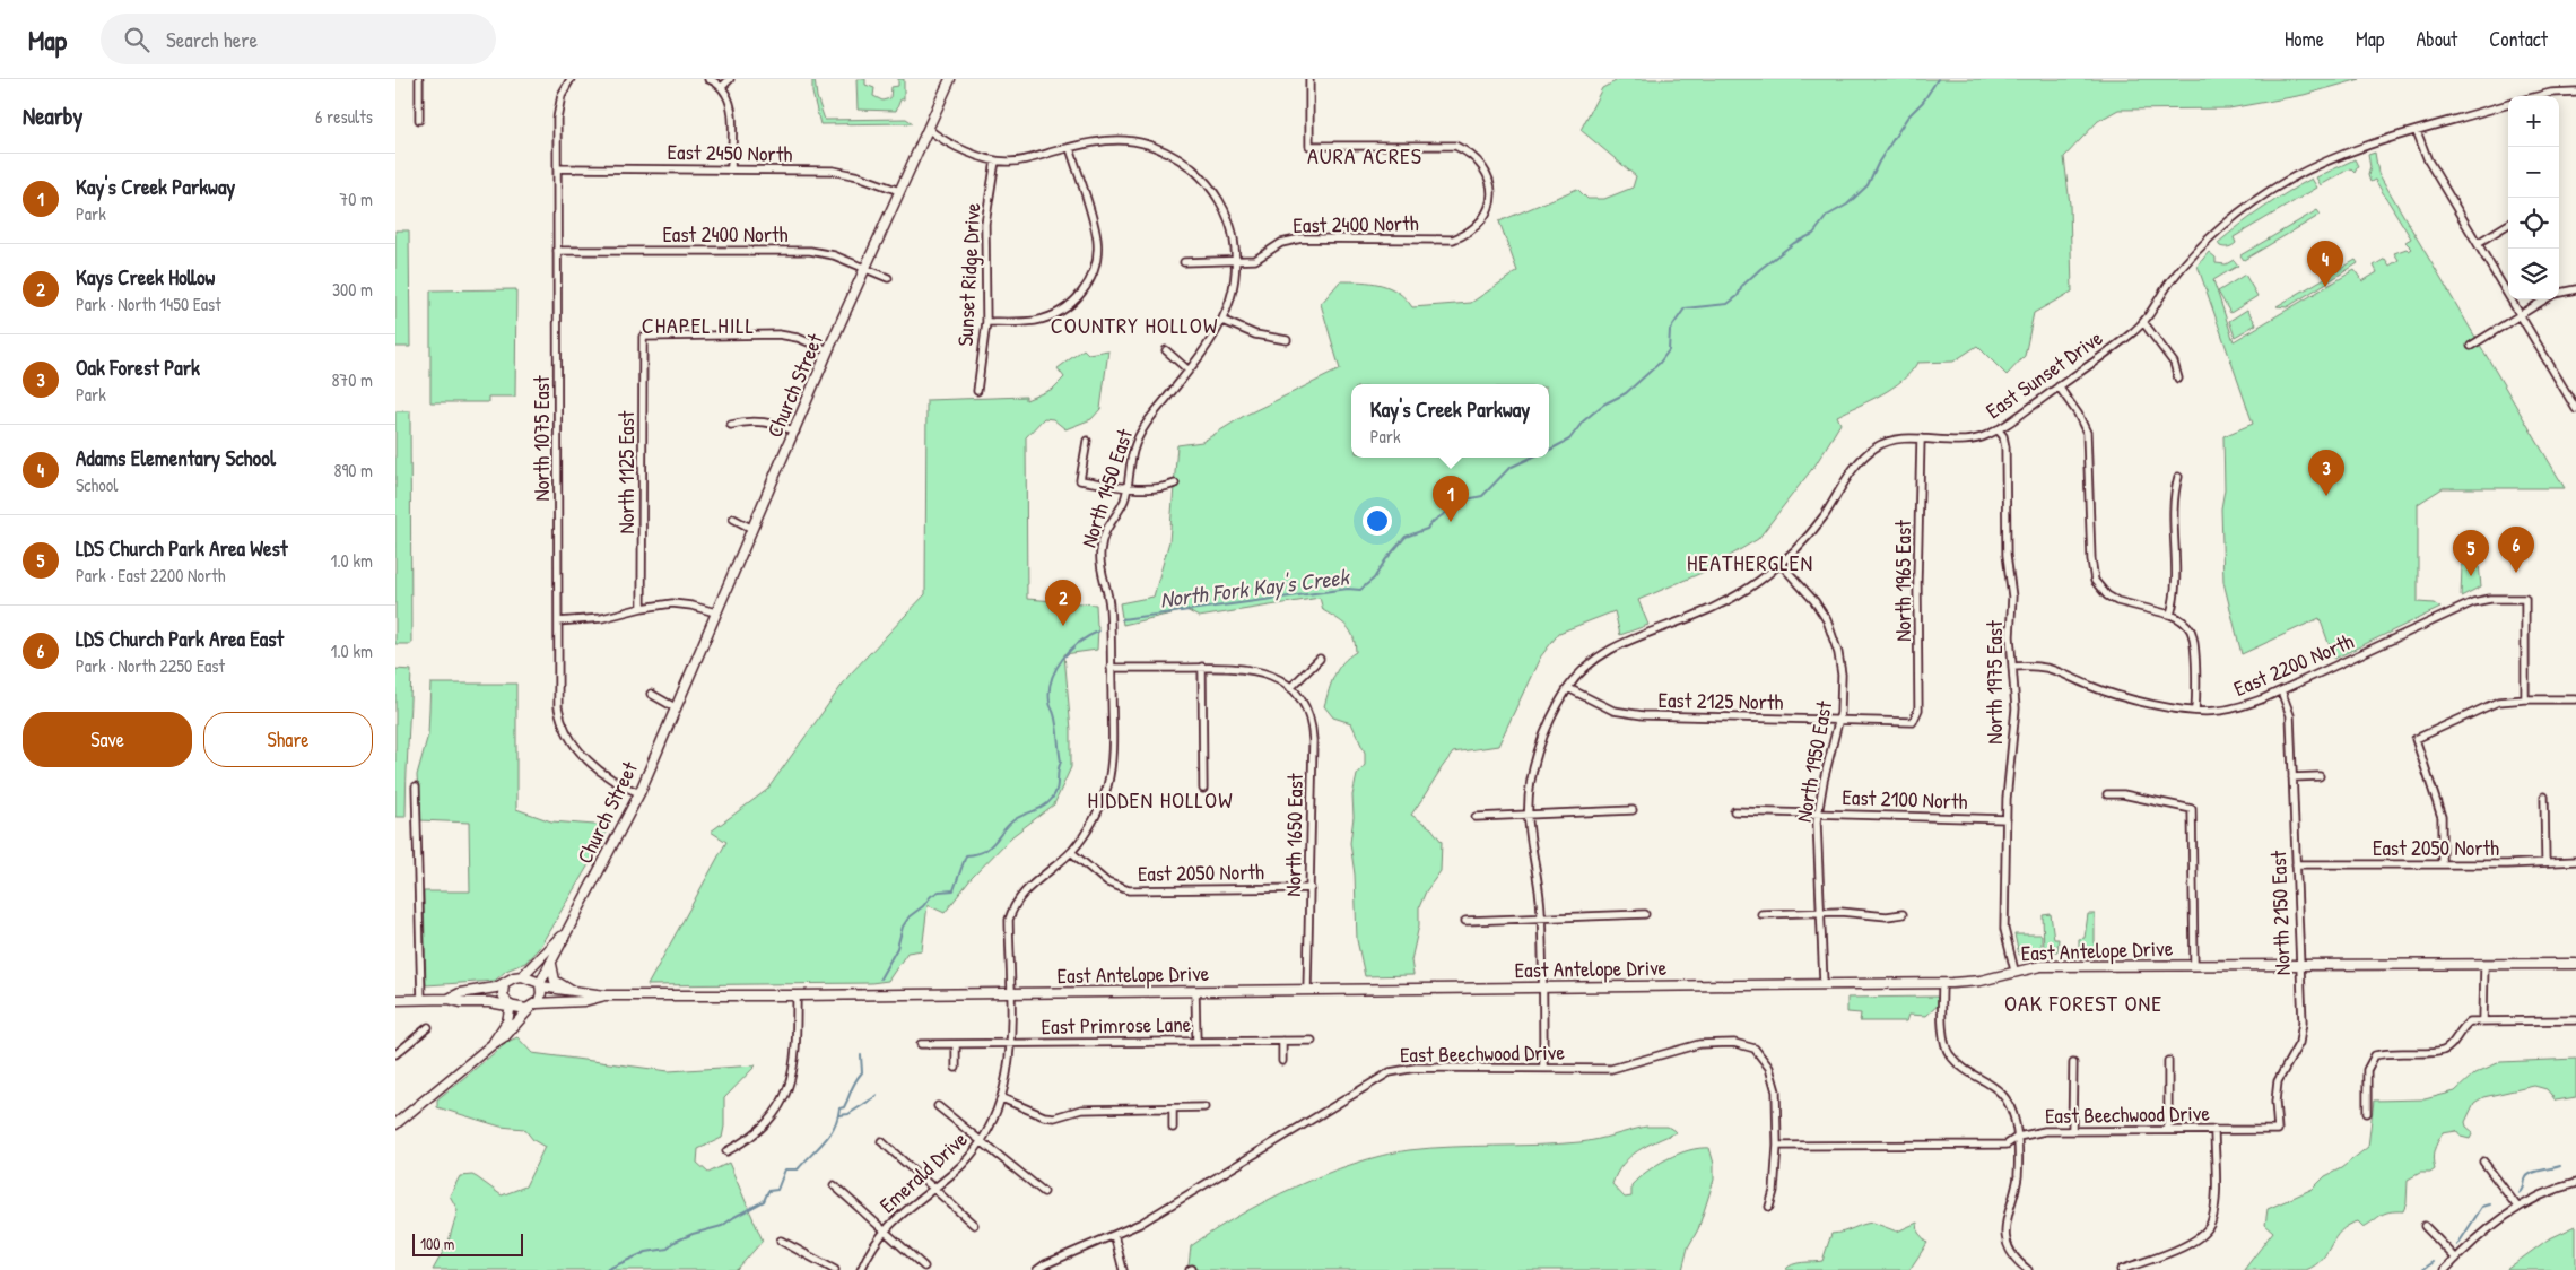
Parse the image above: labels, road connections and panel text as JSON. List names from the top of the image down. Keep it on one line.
{"streets":{"main road":["Church Street","East Antelope Drive"],"street":["East 2450 North","East 2400 North","Sunset Ridge Drive","East Sunset Drive","North 1075 East","North 1125 East","North 1450 East","North 1965 East","East 2200 North","North 1975 East","East 2125 North","North 1950 East","East 2100 North","North 1650 East","East 2050 North","North 2150 East","East Primrose Lane","East Beechwood Drive","Emerald Drive"]},"crossings":[["East 2450 North","Church Street"],["East 2450 North","North 1075 East"],["East 2400 North","Church Street"],["East 2400 North","North 1075 East"],["East 2400 North","North 1450 East"],["Sunset Ridge Drive","North 1450 East"],["East Sunset Drive","North 1965 East"],["East Sunset Drive","North 1975 East"],["East Sunset Drive","East 2125 North"],["East Sunset Drive","North 1950 East"],["East Sunset Drive","East Antelope Drive"],["East Sunset Drive","East Beechwood Drive"],["Church Street","North 1075 East"],["Church Street","North 1125 East"],["Church Street","East Antelope Drive"],["North 1450 East","East 2050 North"],["North 1450 East","East Antelope Drive"],["North 1450 East","Emerald Drive"],["North 1965 East","East 2125 North"],["East 2200 North","North 1975 East"],["East 2200 North","North 2150 East"],["North 1975 East","East 2100 North"],["North 1975 East","East Antelope Drive"],["East 2125 North","North 1950 East"],["North 1950 East","East 2100 North"],["North 1950 East","East Antelope Drive"],["North 1650 East","East 2050 North"],["North 1650 East","East Antelope Drive"],["East 2050 North","North 2150 East"],["North 2150 East","East Antelope Drive"],["North 2150 East","East Beechwood Drive"],["East Antelope Drive","Emerald Drive"],["East Primrose Lane","Emerald Drive"]],"districts":["AURA ACRES","CHAPEL HILL","COUNTRY HOLLOW","HEATHERGLEN","HIDDEN HOLLOW","OAK FOREST ONE"],"water":["North Fork Kay's Creek"],"scale_bar":"100 m","page":{"header":"Map","search":"Search here","nav":["Home","Map","About","Contact"],"heading":["Nearby","6 results"],"map_buttons":["+","−"],"list":[{"mark":"1","name":"Kay's Creek Parkway","note":"Park","value":"70 m"},{"mark":"2","name":"Kays Creek Hollow","note":"Park · North 1450 East","value":"300 m"},{"mark":"3","name":"Oak Forest Park","note":"Park","value":"870 m"},{"mark":"4","name":"Adams Elementary School","note":"School","value":"890 m"},{"mark":"5","name":"LDS Church Park Area West","note":"Park · East 2200 North","value":"1.0 km"},{"mark":"6","name":"LDS Church Park Area East","note":"Park · North 2250 East","value":"1.0 km"}],"pins":["4","3","1","6","5","2"],"popup":["Kay's Creek Parkway","Park"],"buttons":["Save","Share"],"scale":"100 m"}}
